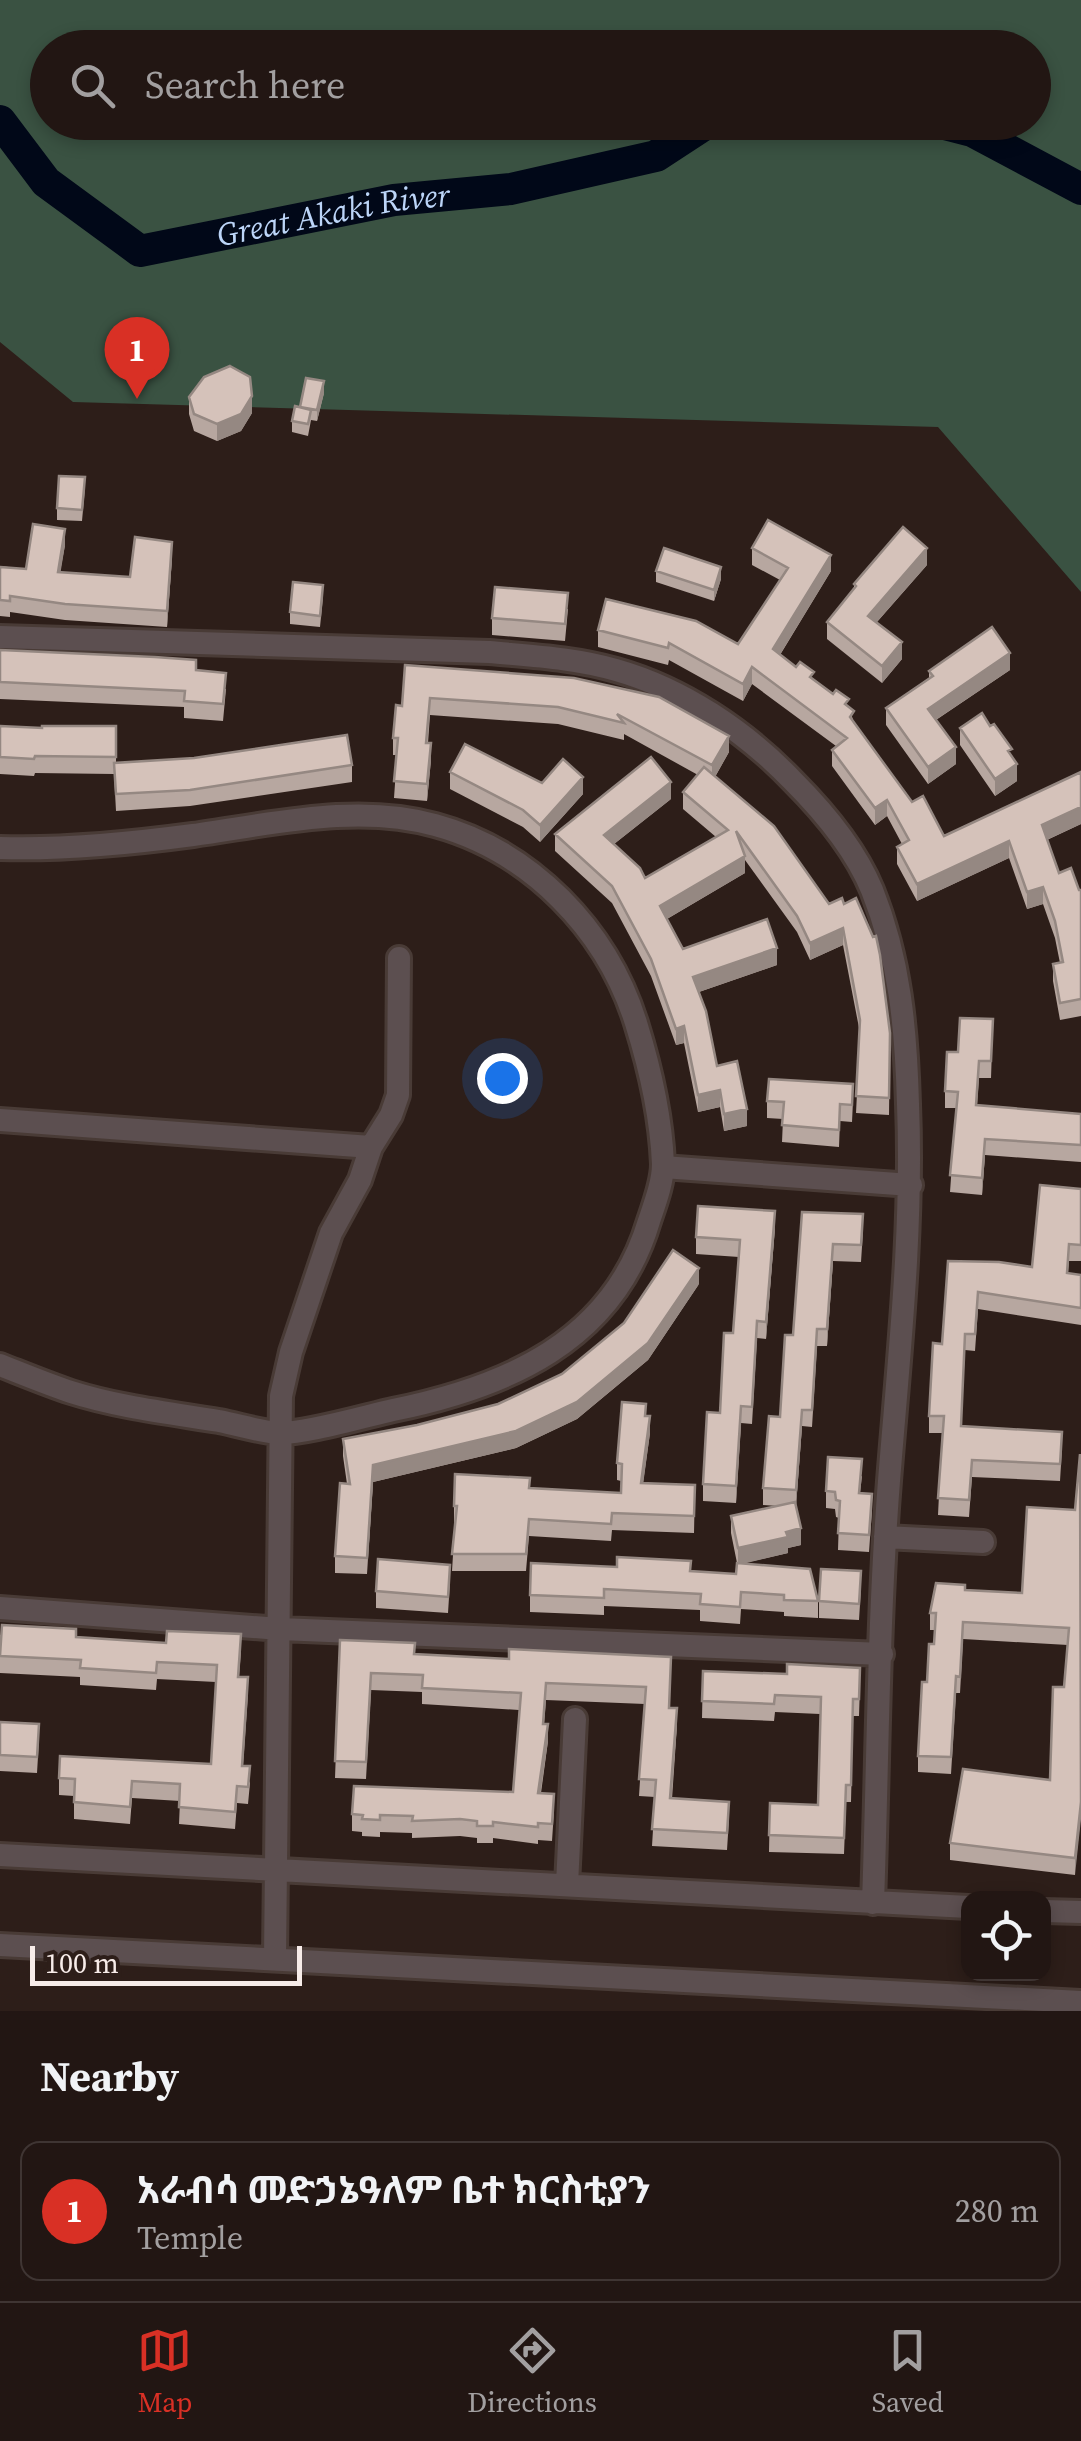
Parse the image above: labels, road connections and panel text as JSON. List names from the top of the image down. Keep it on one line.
{"water":["Great Akaki River"],"scale_bar":"100 m","page":{"search":"Search here","pins":"1","scale":"100 m","heading":"Nearby","list":[{"mark":"1","name":"አራብሳ መድኃኔዓለም ቤተ ክርስቲያን","note":"Temple","value":"280 m"}],"nav":["Map","Directions","Saved"]}}
